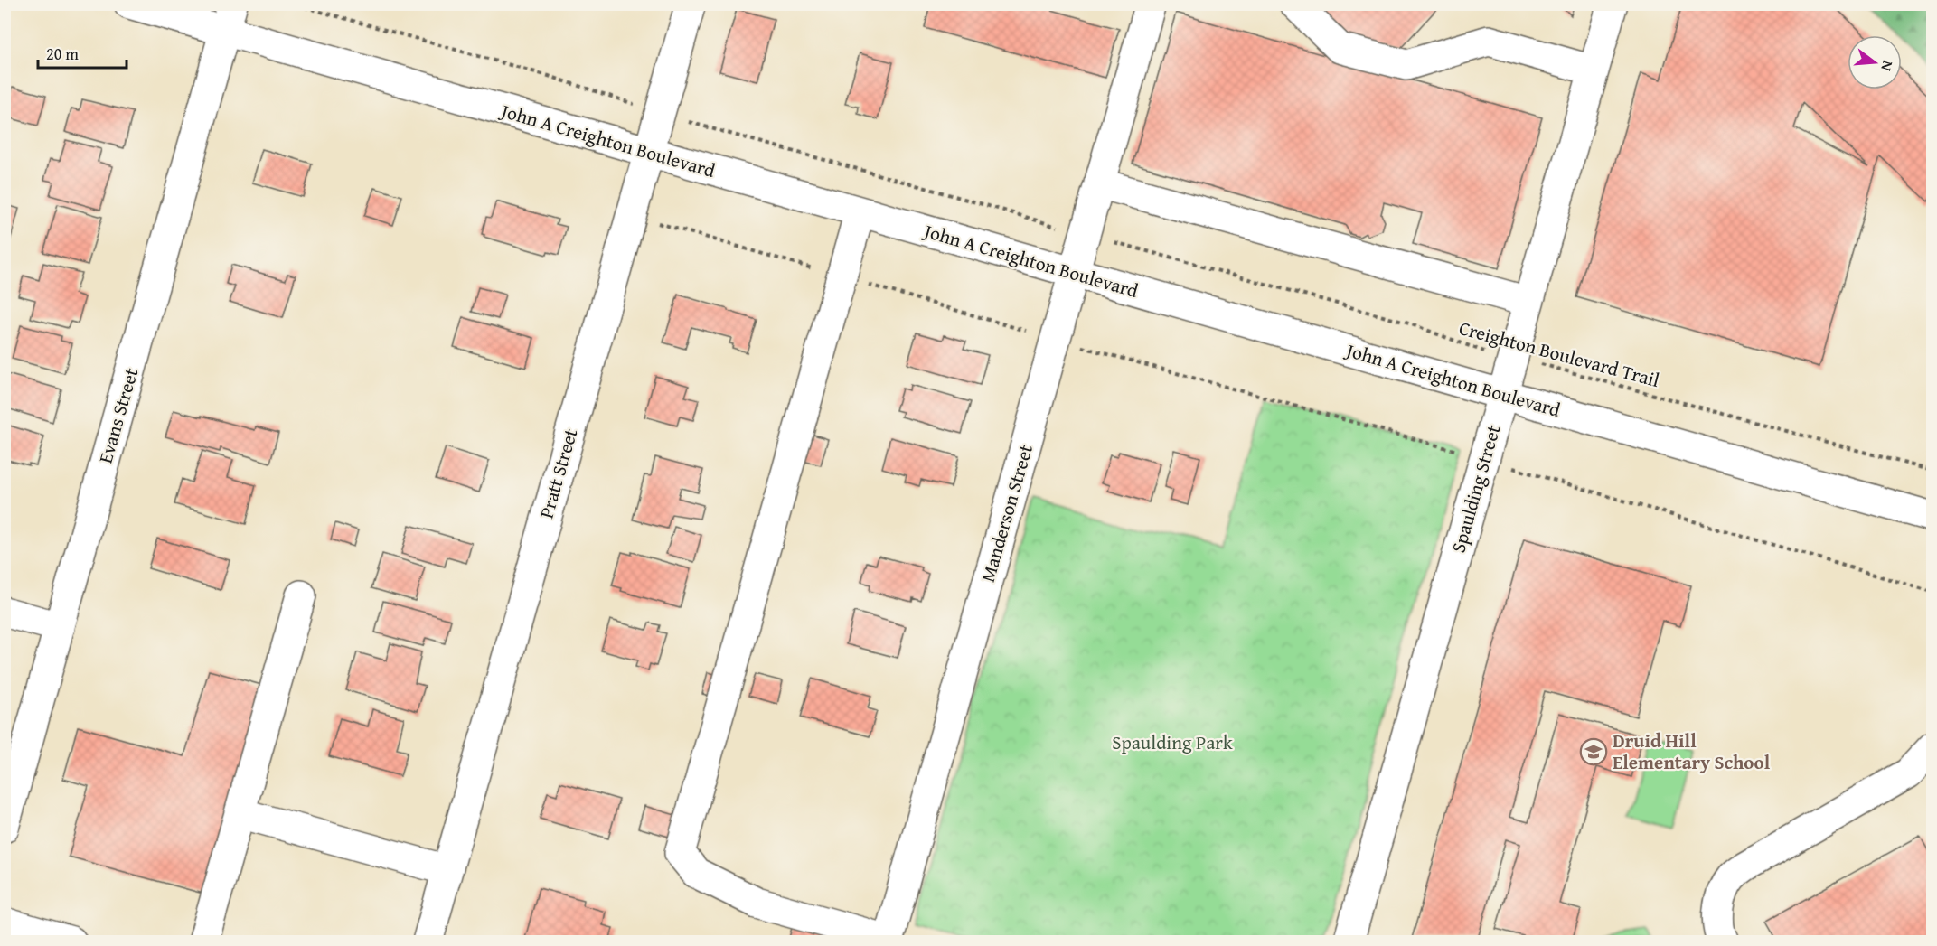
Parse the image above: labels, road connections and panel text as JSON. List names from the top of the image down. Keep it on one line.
{"streets":{"street":["John A Creighton Boulevard","Evans Street","Pratt Street","Spaulding Street","Manderson Street"],"path":["Creighton Boulevard Trail"]},"crossings":[["John A Creighton Boulevard","Evans Street"],["John A Creighton Boulevard","Pratt Street"],["John A Creighton Boulevard","Spaulding Street"],["John A Creighton Boulevard","Manderson Street"],["Creighton Boulevard Trail","Spaulding Street"],["Creighton Boulevard Trail","Manderson Street"]],"parks":["Spaulding Park"],"places":{"school or university":["Druid Hill Elementary School"]},"scale_bar":"20 m","north":"right"}
